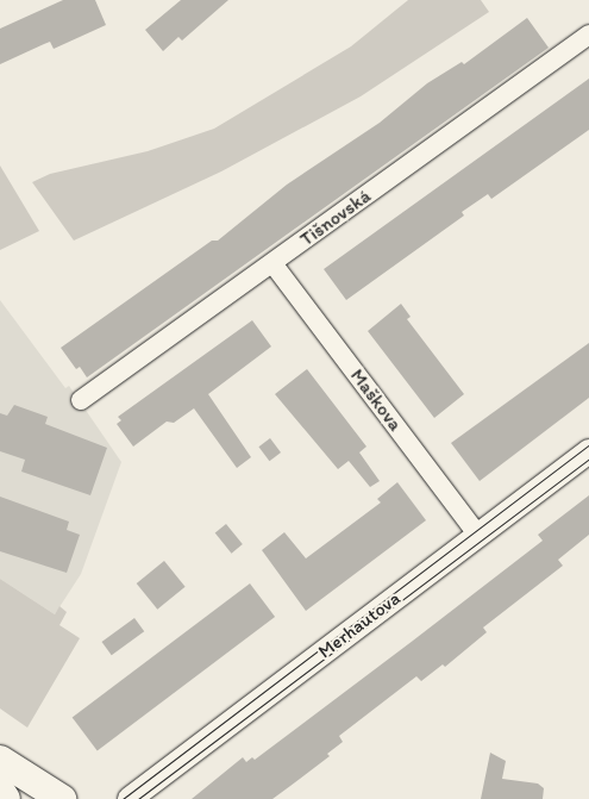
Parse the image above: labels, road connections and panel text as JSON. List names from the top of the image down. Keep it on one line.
{"streets":{"street":["Tišnovská","Maškova","Merhautova"]},"crossings":[["Tišnovská","Maškova"],["Maškova","Merhautova"]]}
